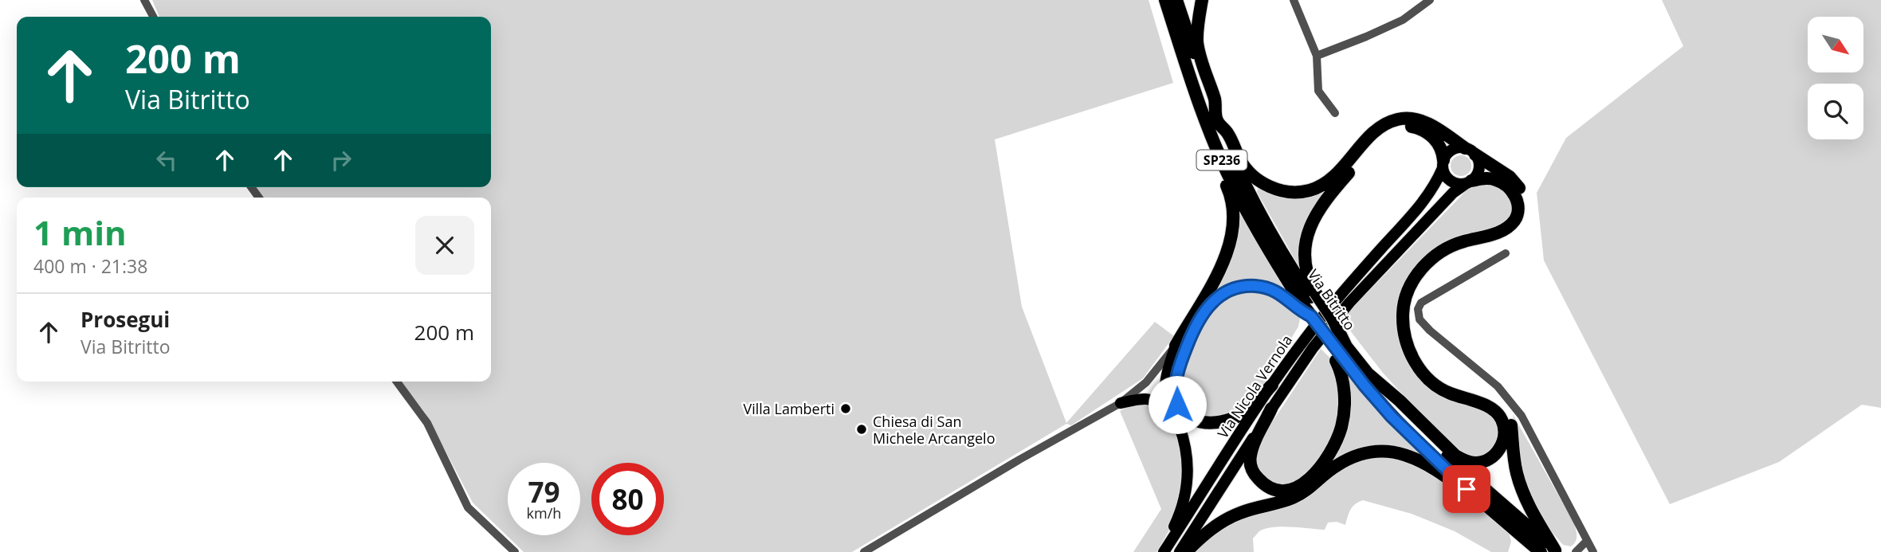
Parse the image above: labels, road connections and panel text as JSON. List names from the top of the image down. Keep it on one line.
{"streets":{"highway":["SP236","Via Bitritto"],"main road":["Via Nicola Vernola"]},"places":["Villa Lamberti","Chiesa di San Michele Arcangelo"],"north":"bottom right","page":{"turn":["200 m","Via Bitritto"],"heading":["1 min","400 m · 21:38"],"list":[{"name":"Prosegui","note":"Via Bitritto","value":"200 m"}],"speed":"79 km/h","limit":"80"}}
